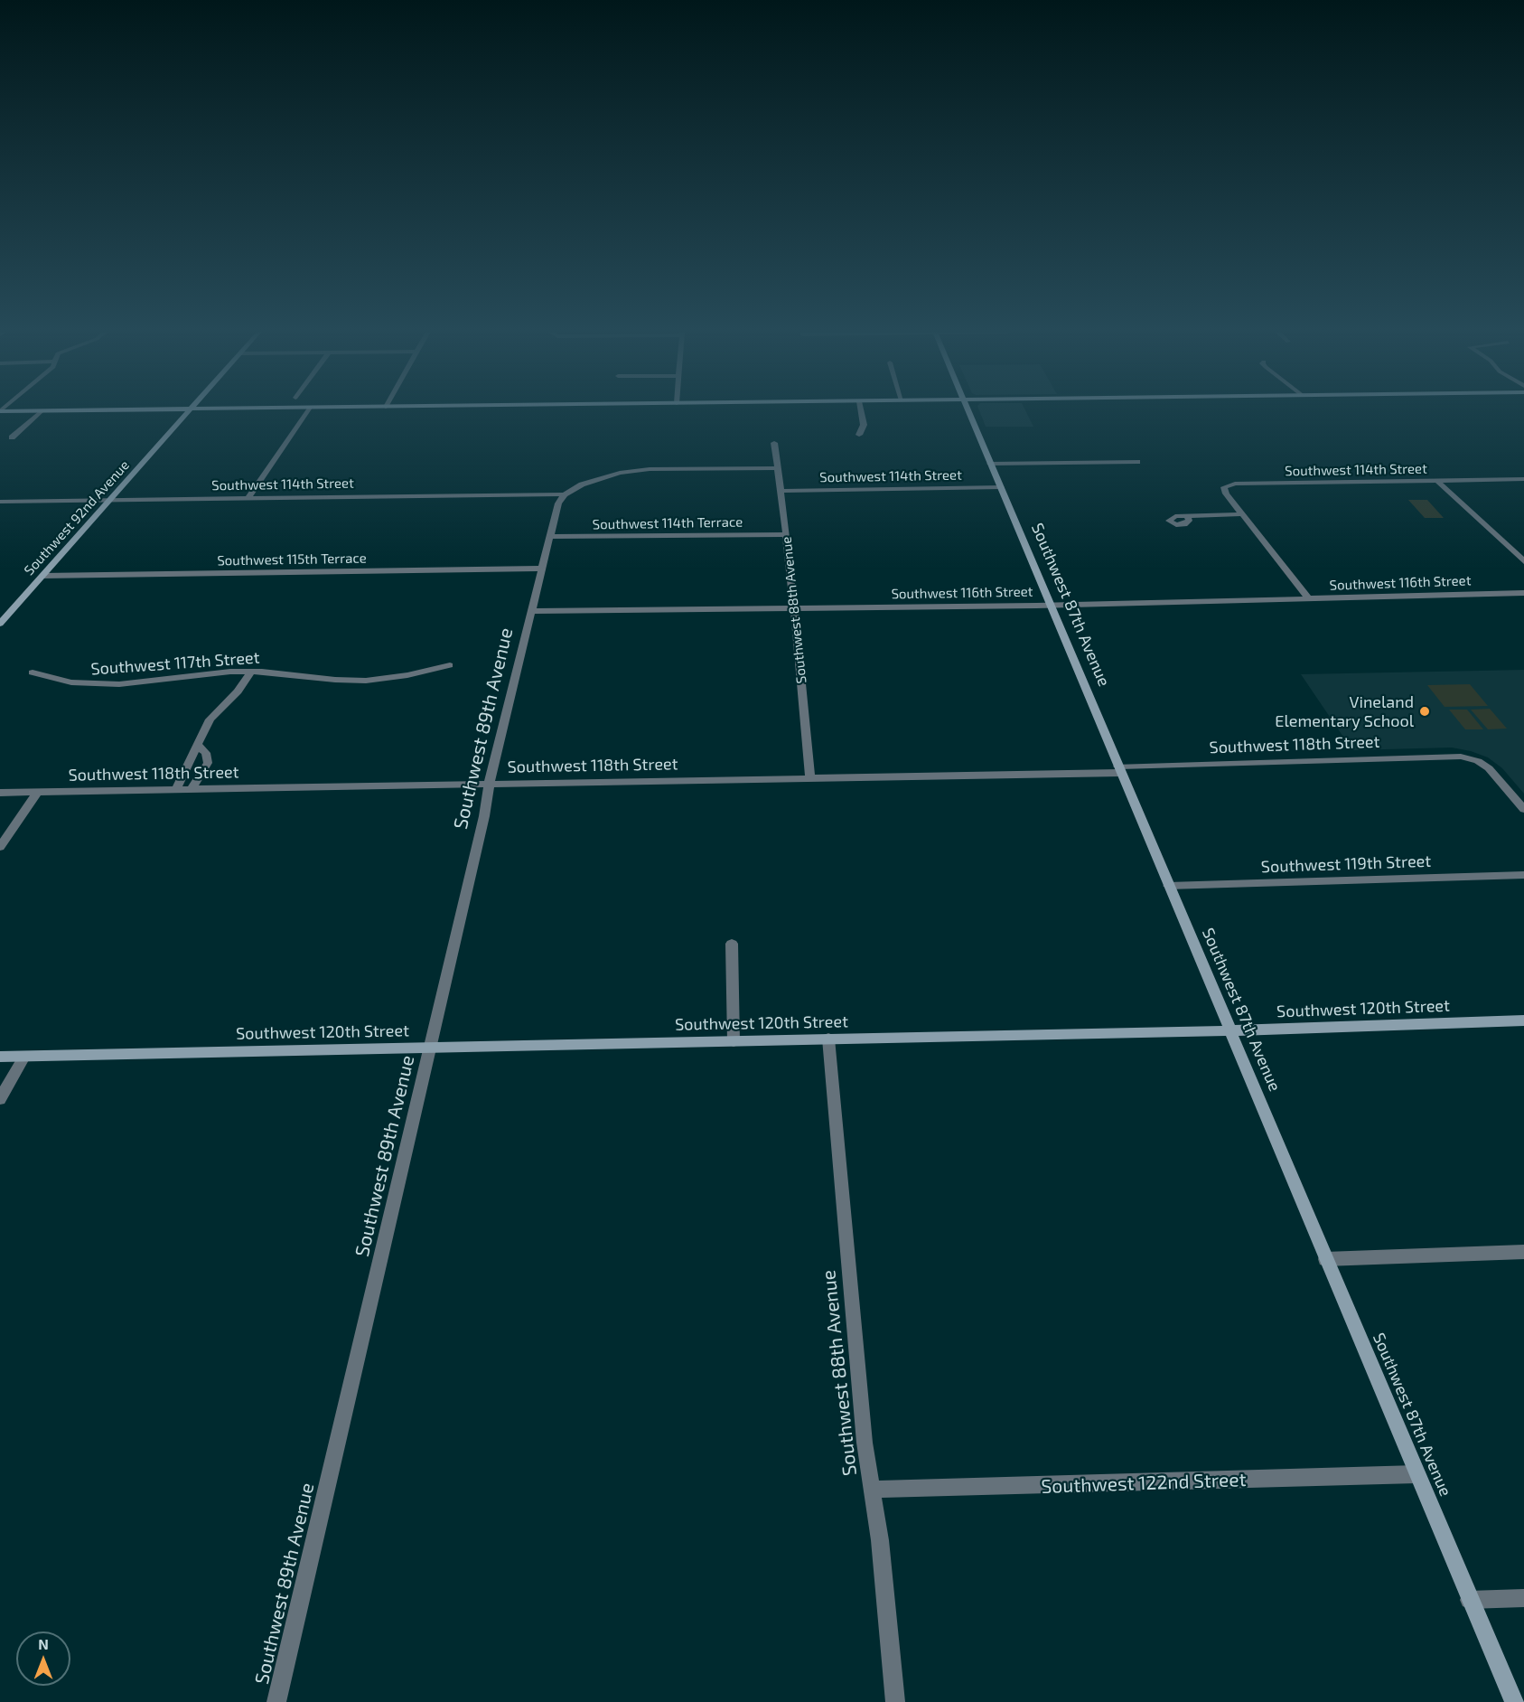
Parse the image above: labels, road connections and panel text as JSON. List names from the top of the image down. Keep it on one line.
{"streets":{"main road":["Southwest 92nd Avenue","Southwest 87th Avenue","Southwest 120th Street"],"street":["Southwest 114th Street","Southwest 114th Terrace","Southwest 115th Terrace","Southwest 116th Street","Southwest 88th Avenue","Southwest 117th Street","Southwest 89th Avenue","Southwest 118th Street","Southwest 119th Street","Southwest 122nd Street"]},"crossings":[["Southwest 114th Street","Southwest 92nd Avenue"],["Southwest 114th Street","Southwest 87th Avenue"],["Southwest 114th Street","Southwest 88th Avenue"],["Southwest 114th Street","Southwest 89th Avenue"],["Southwest 92nd Avenue","Southwest 115th Terrace"],["Southwest 114th Terrace","Southwest 88th Avenue"],["Southwest 114th Terrace","Southwest 89th Avenue"],["Southwest 115th Terrace","Southwest 89th Avenue"],["Southwest 116th Street","Southwest 87th Avenue"],["Southwest 116th Street","Southwest 88th Avenue"],["Southwest 116th Street","Southwest 89th Avenue"],["Southwest 87th Avenue","Southwest 118th Street"],["Southwest 87th Avenue","Southwest 119th Street"],["Southwest 87th Avenue","Southwest 120th Street"],["Southwest 87th Avenue","Southwest 122nd Street"],["Southwest 88th Avenue","Southwest 118th Street"],["Southwest 88th Avenue","Southwest 120th Street"],["Southwest 88th Avenue","Southwest 122nd Street"],["Southwest 89th Avenue","Southwest 118th Street"],["Southwest 89th Avenue","Southwest 120th Street"]],"places":["Vineland Elementary School"],"north":"top"}
